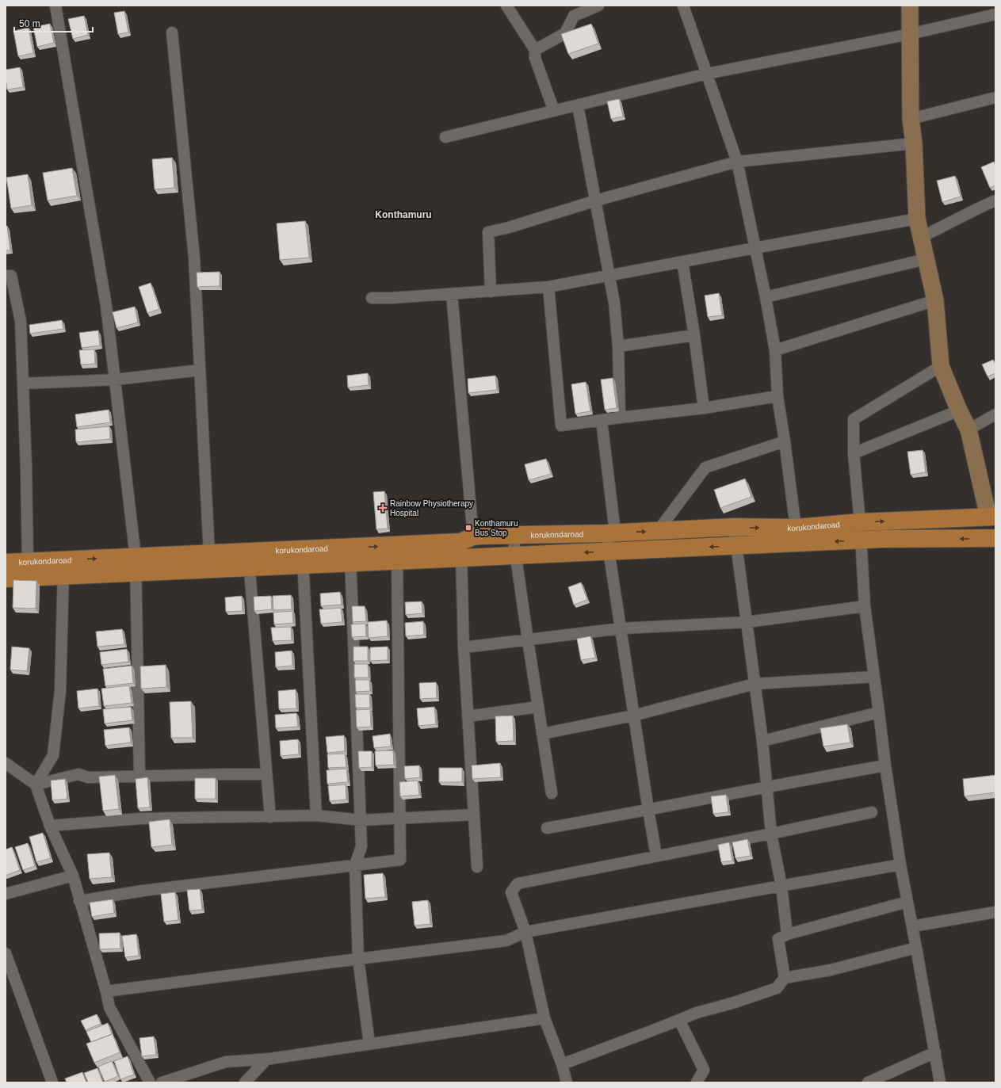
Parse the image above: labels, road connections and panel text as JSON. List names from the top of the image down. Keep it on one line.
{"streets":{"main road":["korukondaroad"]},"districts":["Konthamuru"],"places":{"health":["Rainbow Physiotherapy Hospital"],"transit":["Konthamuru Bus Stop"]},"scale_bar":"50 m"}
